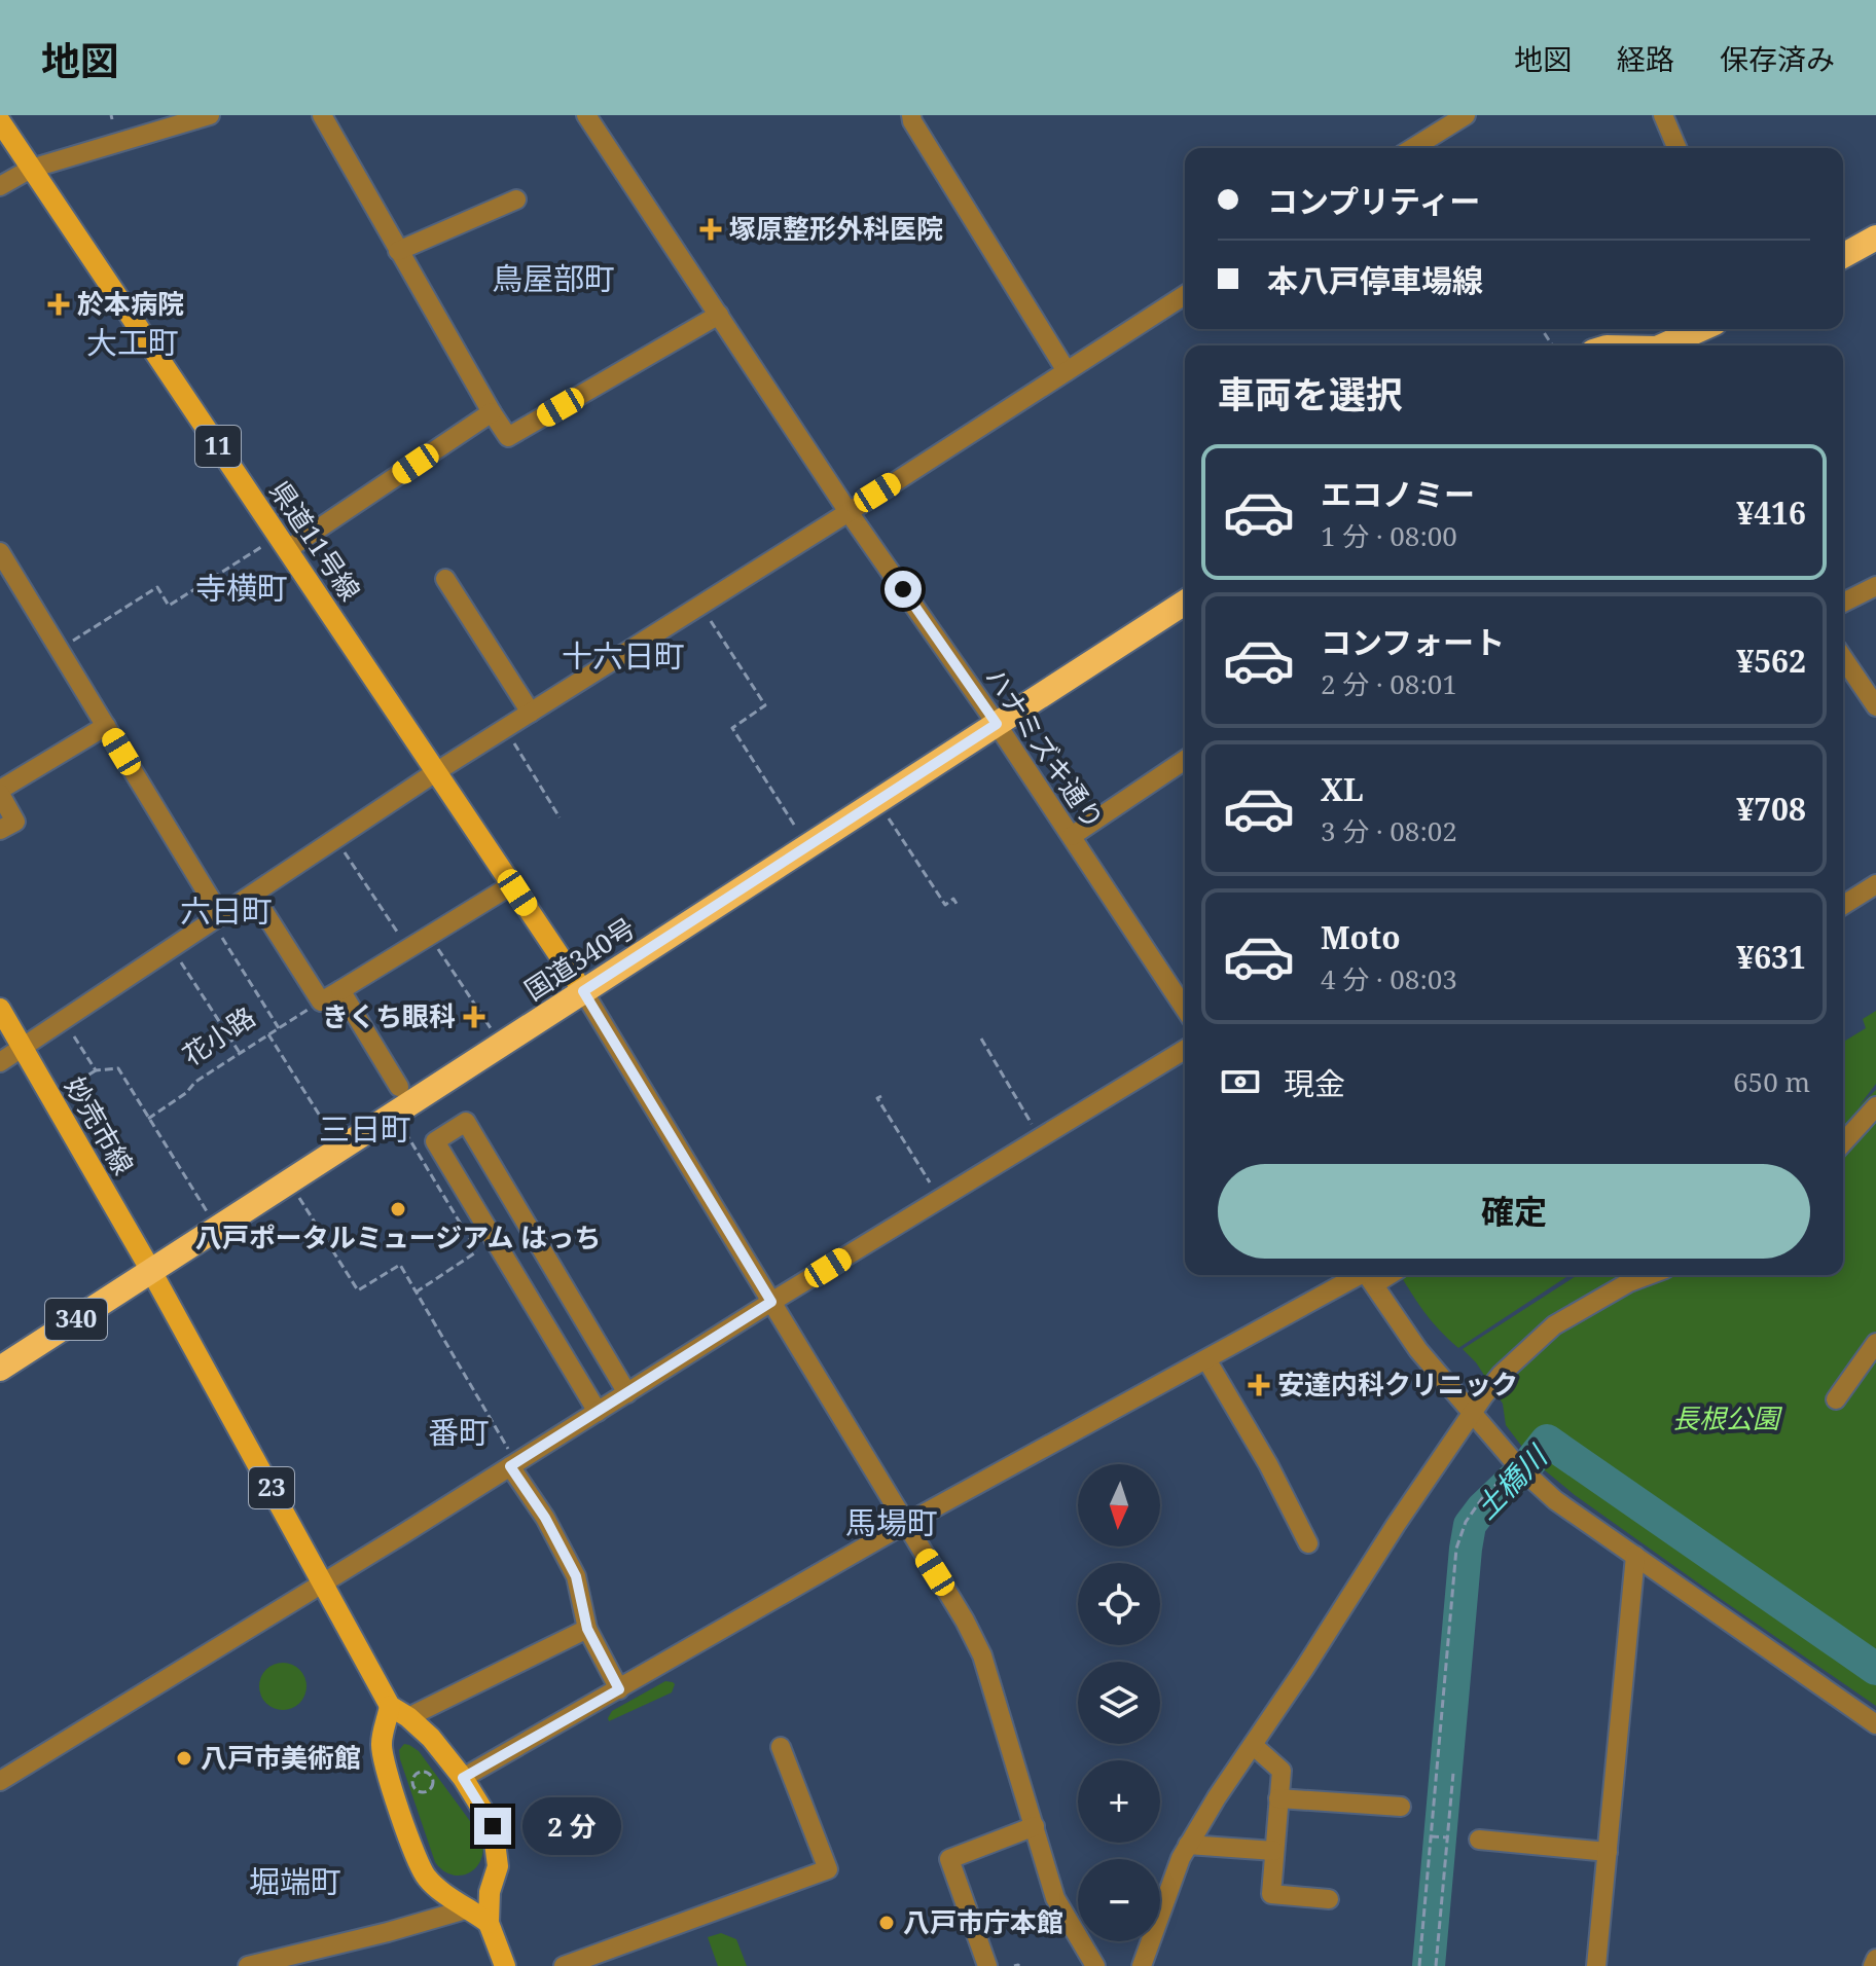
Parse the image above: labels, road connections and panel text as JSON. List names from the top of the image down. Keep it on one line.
{"streets":{"highway":["国道340号","340"],"main road":["11","県道11号線","妙売市線","23"],"street":["ハナミズキ通り"],"path":["花小路"]},"crossings":[["県道11号線","国道340号"],["ハナミズキ通り","国道340号"],["国道340号","妙売市線"],["国道340号","23"],["妙売市線","23"]],"districts":["鳥屋部町","大工町","寺横町","十六日町","六日町","三日町","番町","馬場町","堀端町"],"water":["土橋川"],"parks":["長根公園"],"places":{"health":["塚原整形外科医院","於本病院","きくち眼科","安達内科クリニック"],"other":["八戸ポータルミュージアム はっち","八戸市美術館","八戸市庁本館"]},"north":"bottom","page":{"header":"地図","nav":["地図","経路","保存済み"],"banner":["コンプリティー","本八戸停車場線"],"heading":"車両を選択","list":[{"name":"エコノミー","note":"1 分 · 08:00","value":"¥416"},{"name":"コンフォート","note":"2 分 · 08:01","value":"¥562"},{"name":"XL","note":"3 分 · 08:02","value":"¥708"},{"name":"Moto","note":"4 分 · 08:03","value":"¥631"}],"pay":["現金","650 m"],"buttons":"確定","map_buttons":["+","−"],"bubble":"2 分"}}
